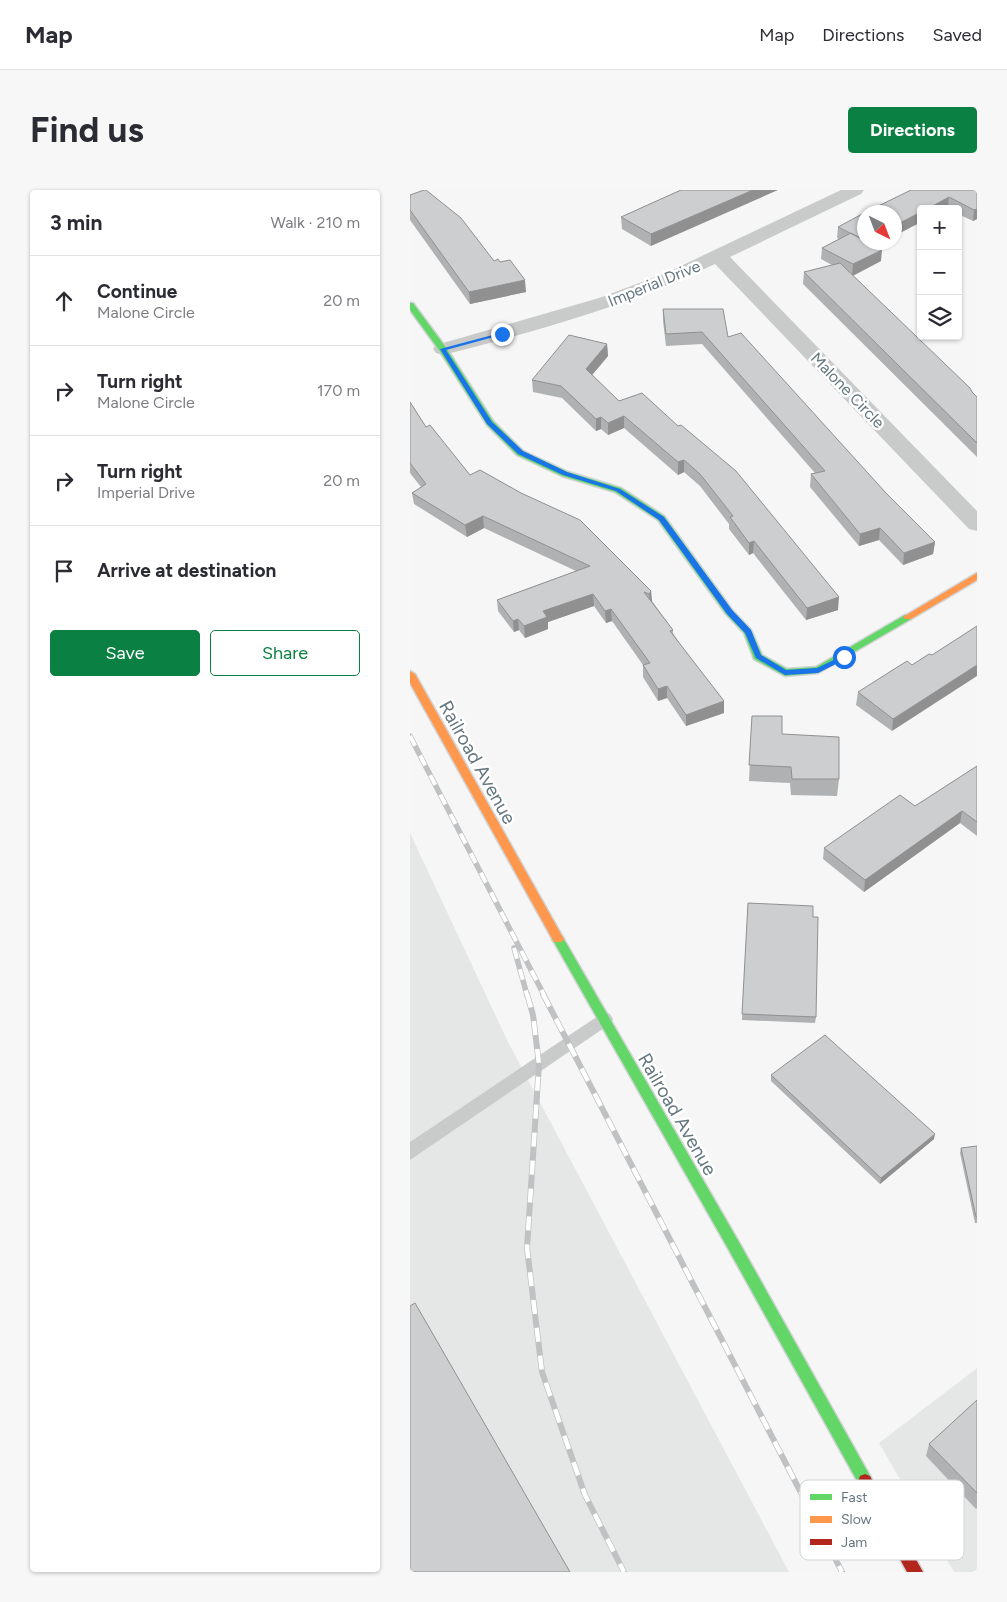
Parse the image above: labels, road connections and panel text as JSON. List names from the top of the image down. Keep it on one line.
{"streets":{"street":["Imperial Drive","Malone Circle","Railroad Avenue"]},"crossings":[["Imperial Drive","Malone Circle"]],"legend":["Fast","Slow","Jam"],"north":"bottom right","page":{"header":"Map","nav":["Map","Directions","Saved"],"buttons":["Directions",["Save","Share"]],"title":"Find us","heading":["3 min","Walk · 210 m"],"map_buttons":["+","−"],"list":[["Continue","Malone Circle","20 m"],["Turn right","Malone Circle","170 m"],["Turn right","Imperial Drive","20 m"],"Arrive at destination"]}}
